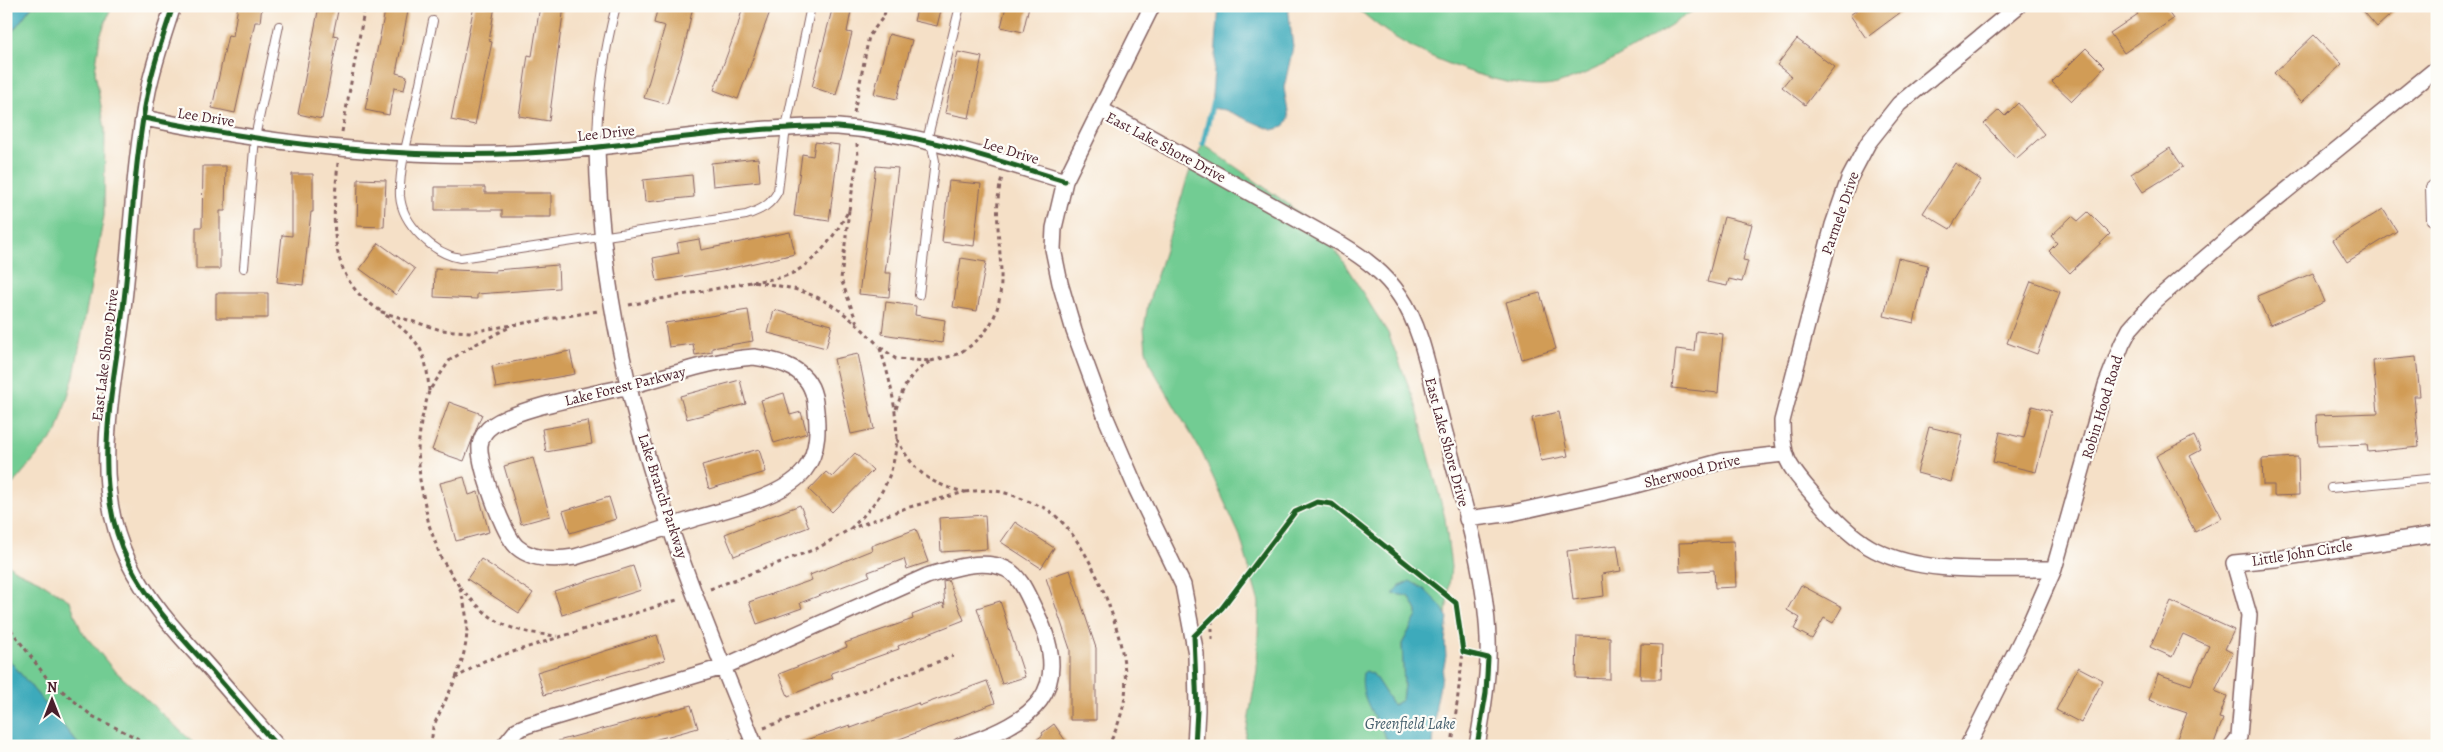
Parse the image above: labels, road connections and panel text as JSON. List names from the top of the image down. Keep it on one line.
{"streets":{"street":["Lee Drive","East Lake Shore Drive","Parmele Drive","Lake Forest Parkway","Robin Hood Road","Sherwood Drive","Lake Branch Parkway","Little John Circle"]},"crossings":[["Lee Drive","East Lake Shore Drive"],["East Lake Shore Drive","Sherwood Drive"],["Parmele Drive","Sherwood Drive"],["Lake Forest Parkway","Lake Branch Parkway"]],"water":["Greenfield Lake"],"north":"top"}
